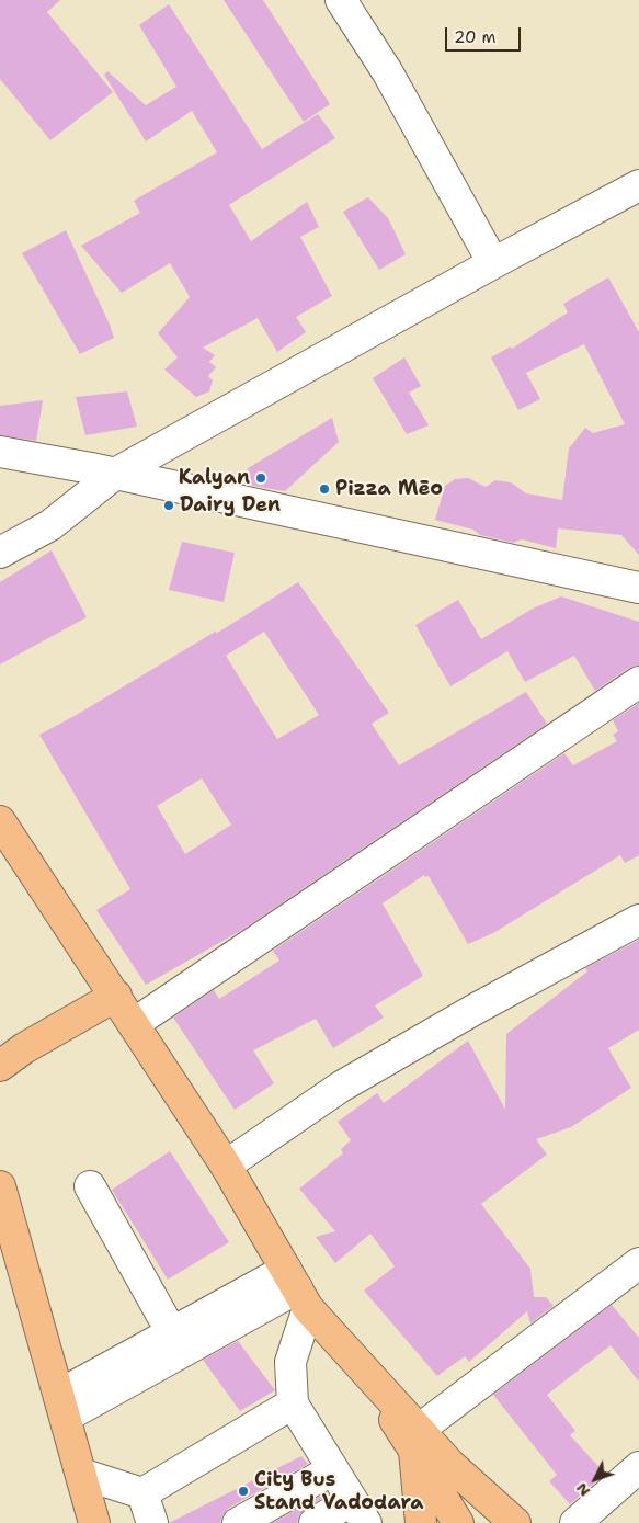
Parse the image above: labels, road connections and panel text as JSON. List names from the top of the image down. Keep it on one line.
{"places":["Kalyan","Pizza Mēo","Dairy Den","City Bus Stand Vadodara"],"scale_bar":"20 m","north":"bottom left"}
